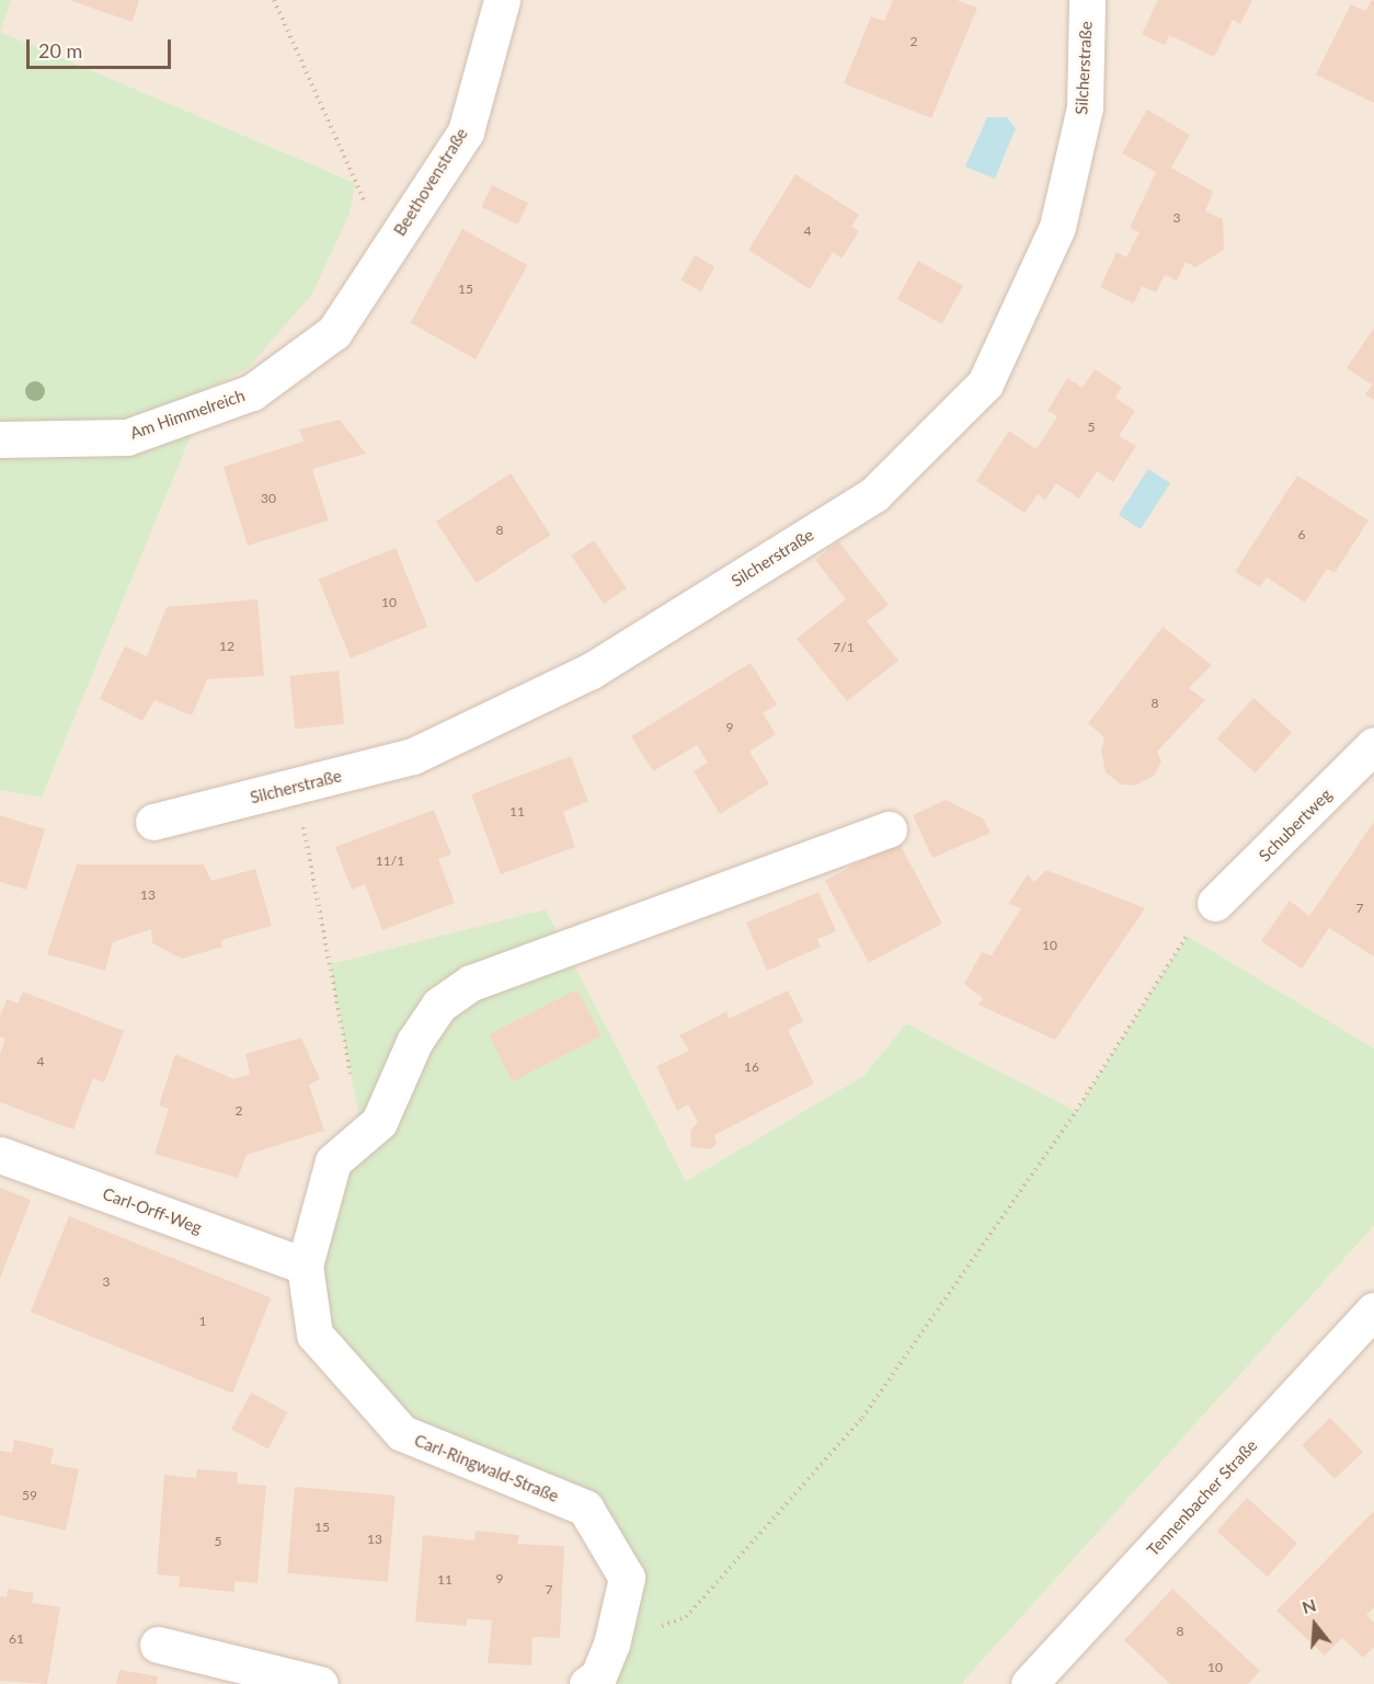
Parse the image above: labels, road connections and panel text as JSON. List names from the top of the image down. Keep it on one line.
{"streets":{"street":["Silcherstraße","Beethovenstraße","Am Himmelreich","Schubertweg","Carl-Orff-Weg","Carl-Ringwald-Straße","Tennenbacher Straße"]},"crossings":[["Beethovenstraße","Am Himmelreich"],["Carl-Orff-Weg","Carl-Ringwald-Straße"]],"house_numbers":["2","3","4","15","5","30","8","6","10","12","7/1","8","9","11","11/1","13","7","10","4","16","2","3","1","59","15","13","5","9","11","7","8","61","10"],"scale_bar":"20 m","north":"top"}
